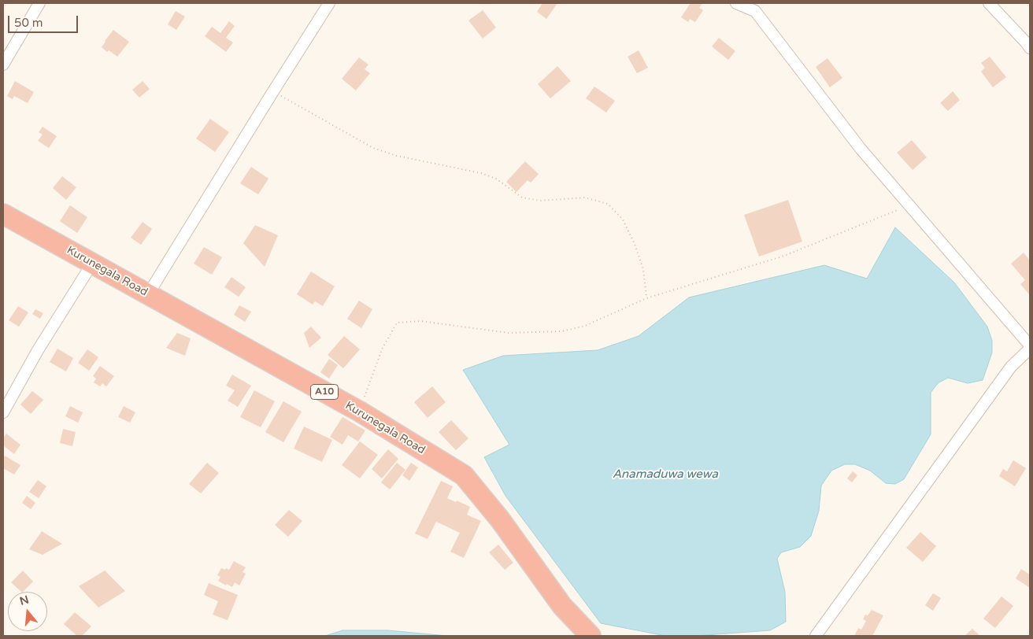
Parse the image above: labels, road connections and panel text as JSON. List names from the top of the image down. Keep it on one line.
{"streets":{"highway":["Kurunegala Road","A10"]},"water":["Anamaduwa wewa"],"scale_bar":"50 m","north":"top"}
